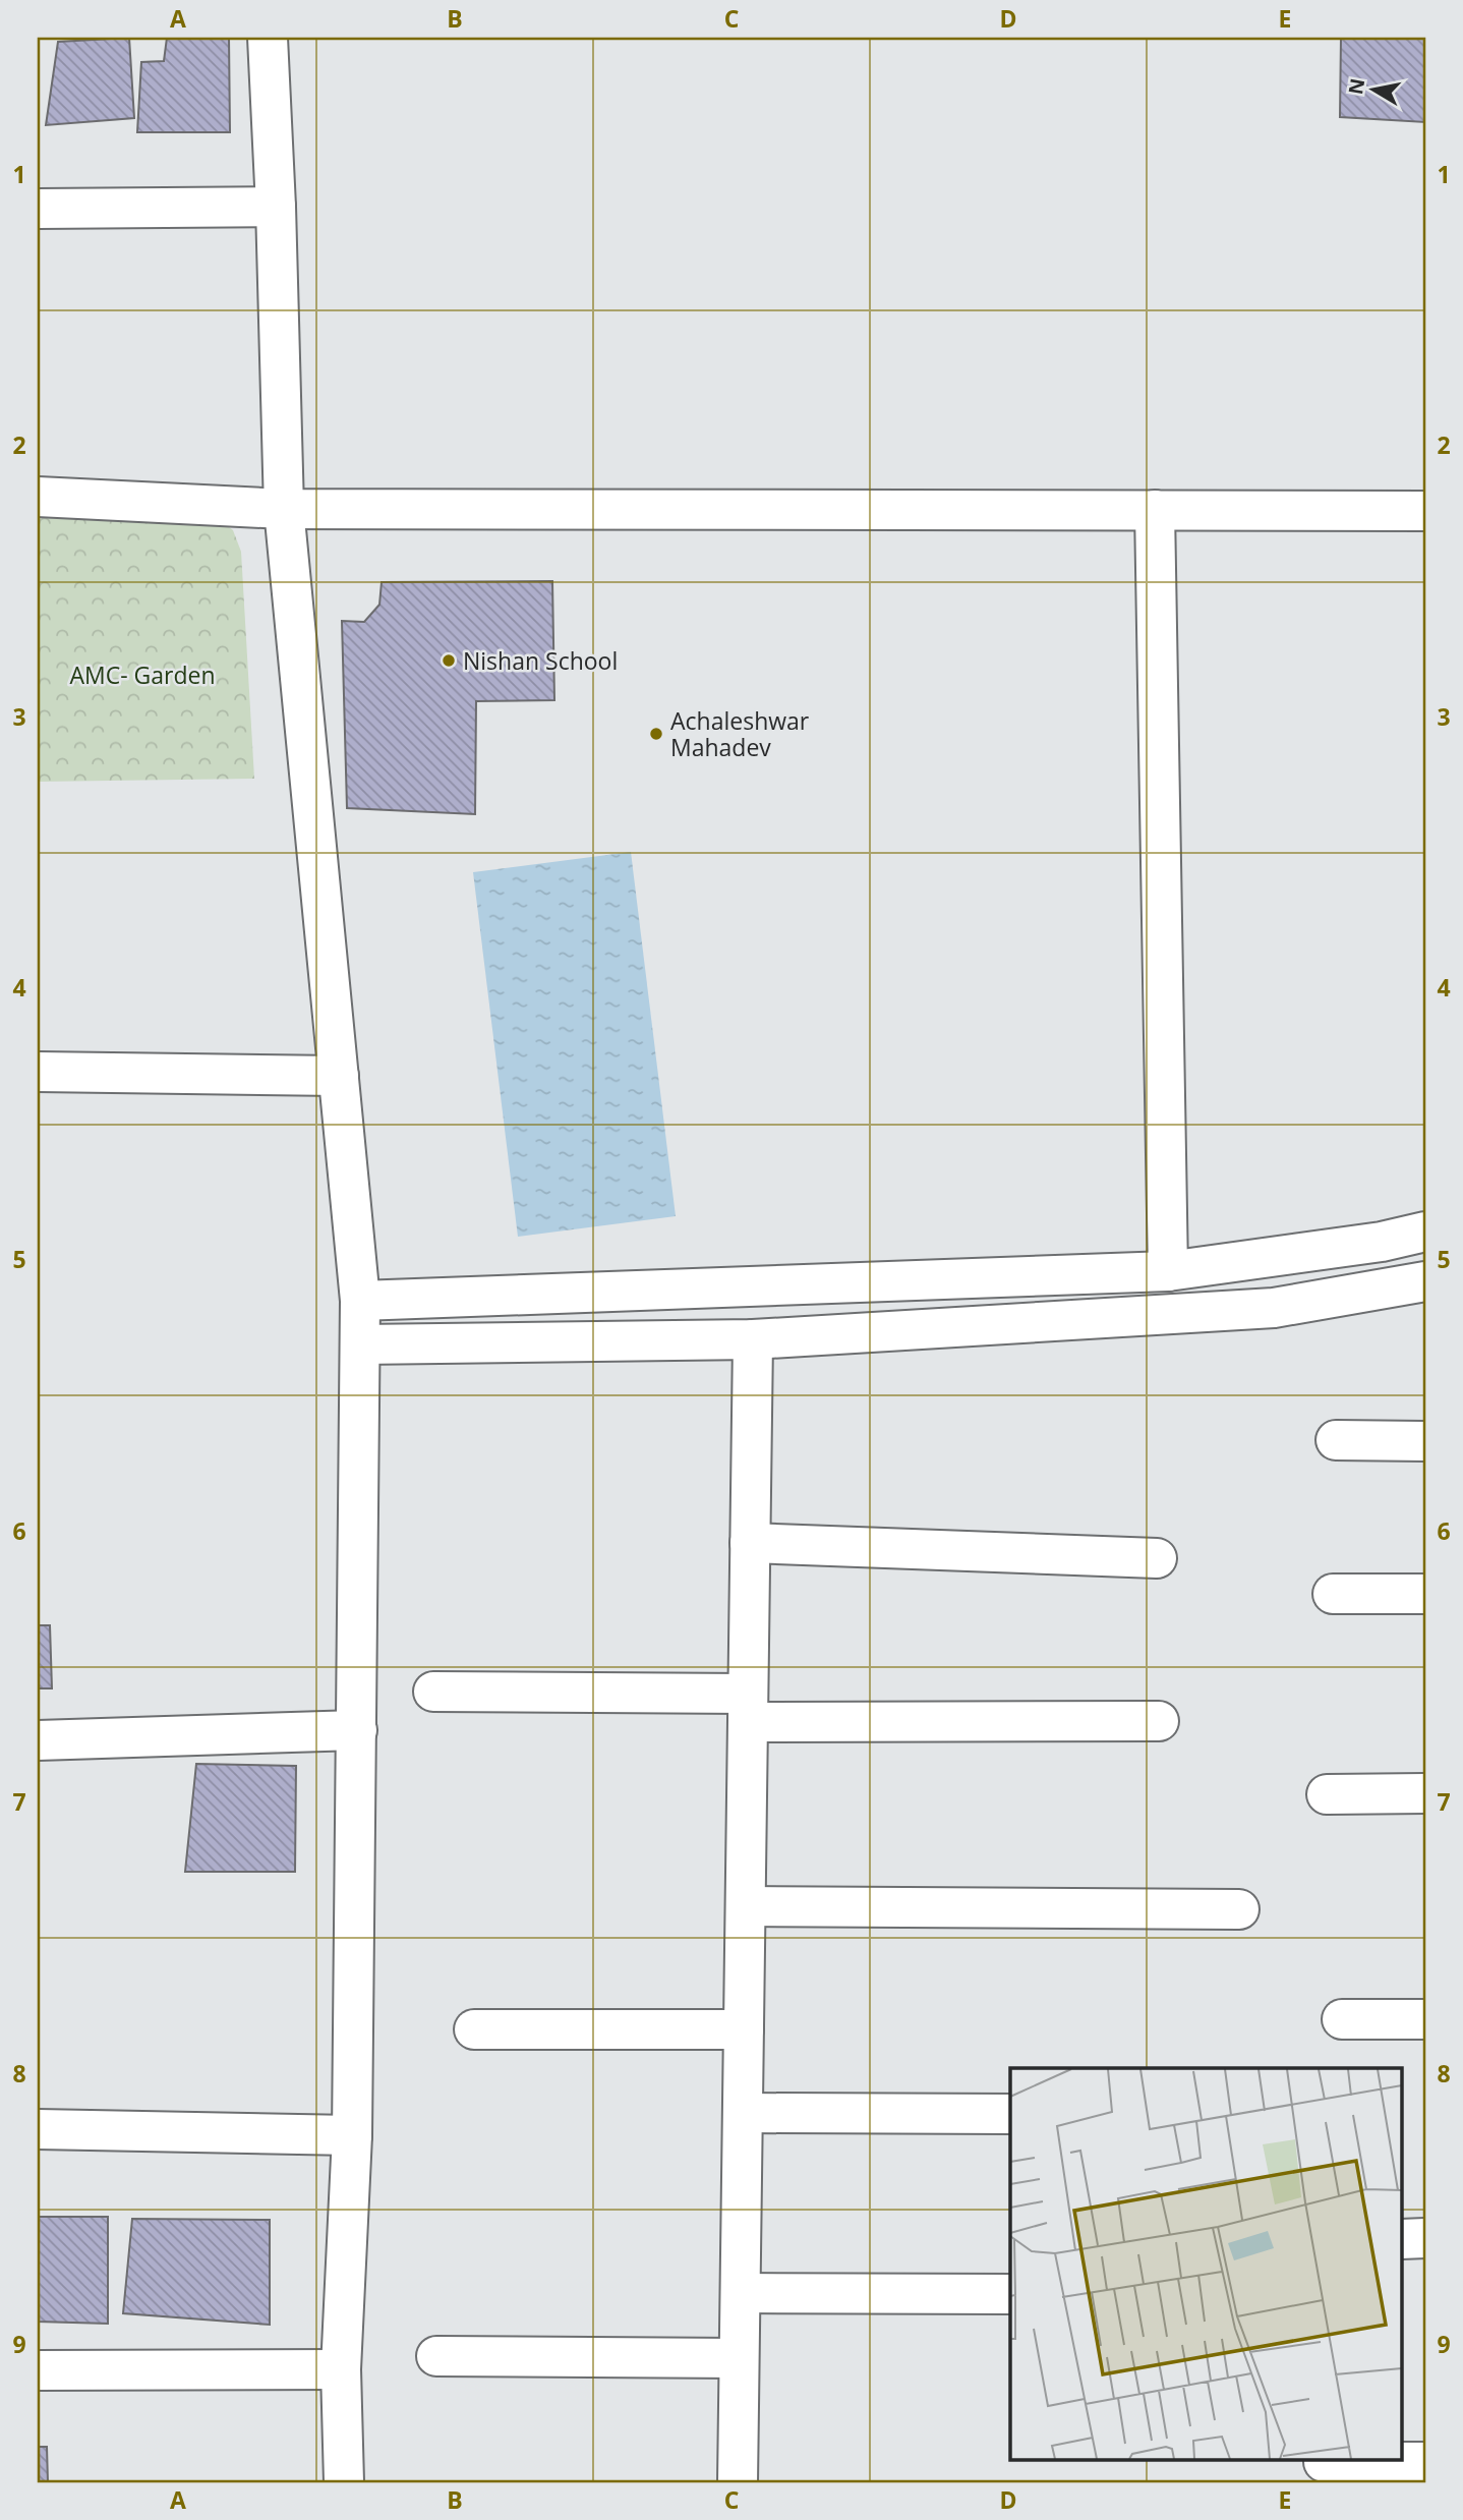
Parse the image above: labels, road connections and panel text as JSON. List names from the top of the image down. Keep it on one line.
{"parks":["AMC- Garden"],"places":["Nishan School","Achaleshwar Mahadev"],"north":"left","grid":{"columns":["A","B","C","D","E"],"rows":["1","2","3","4","5","6","7","8","9"]}}
